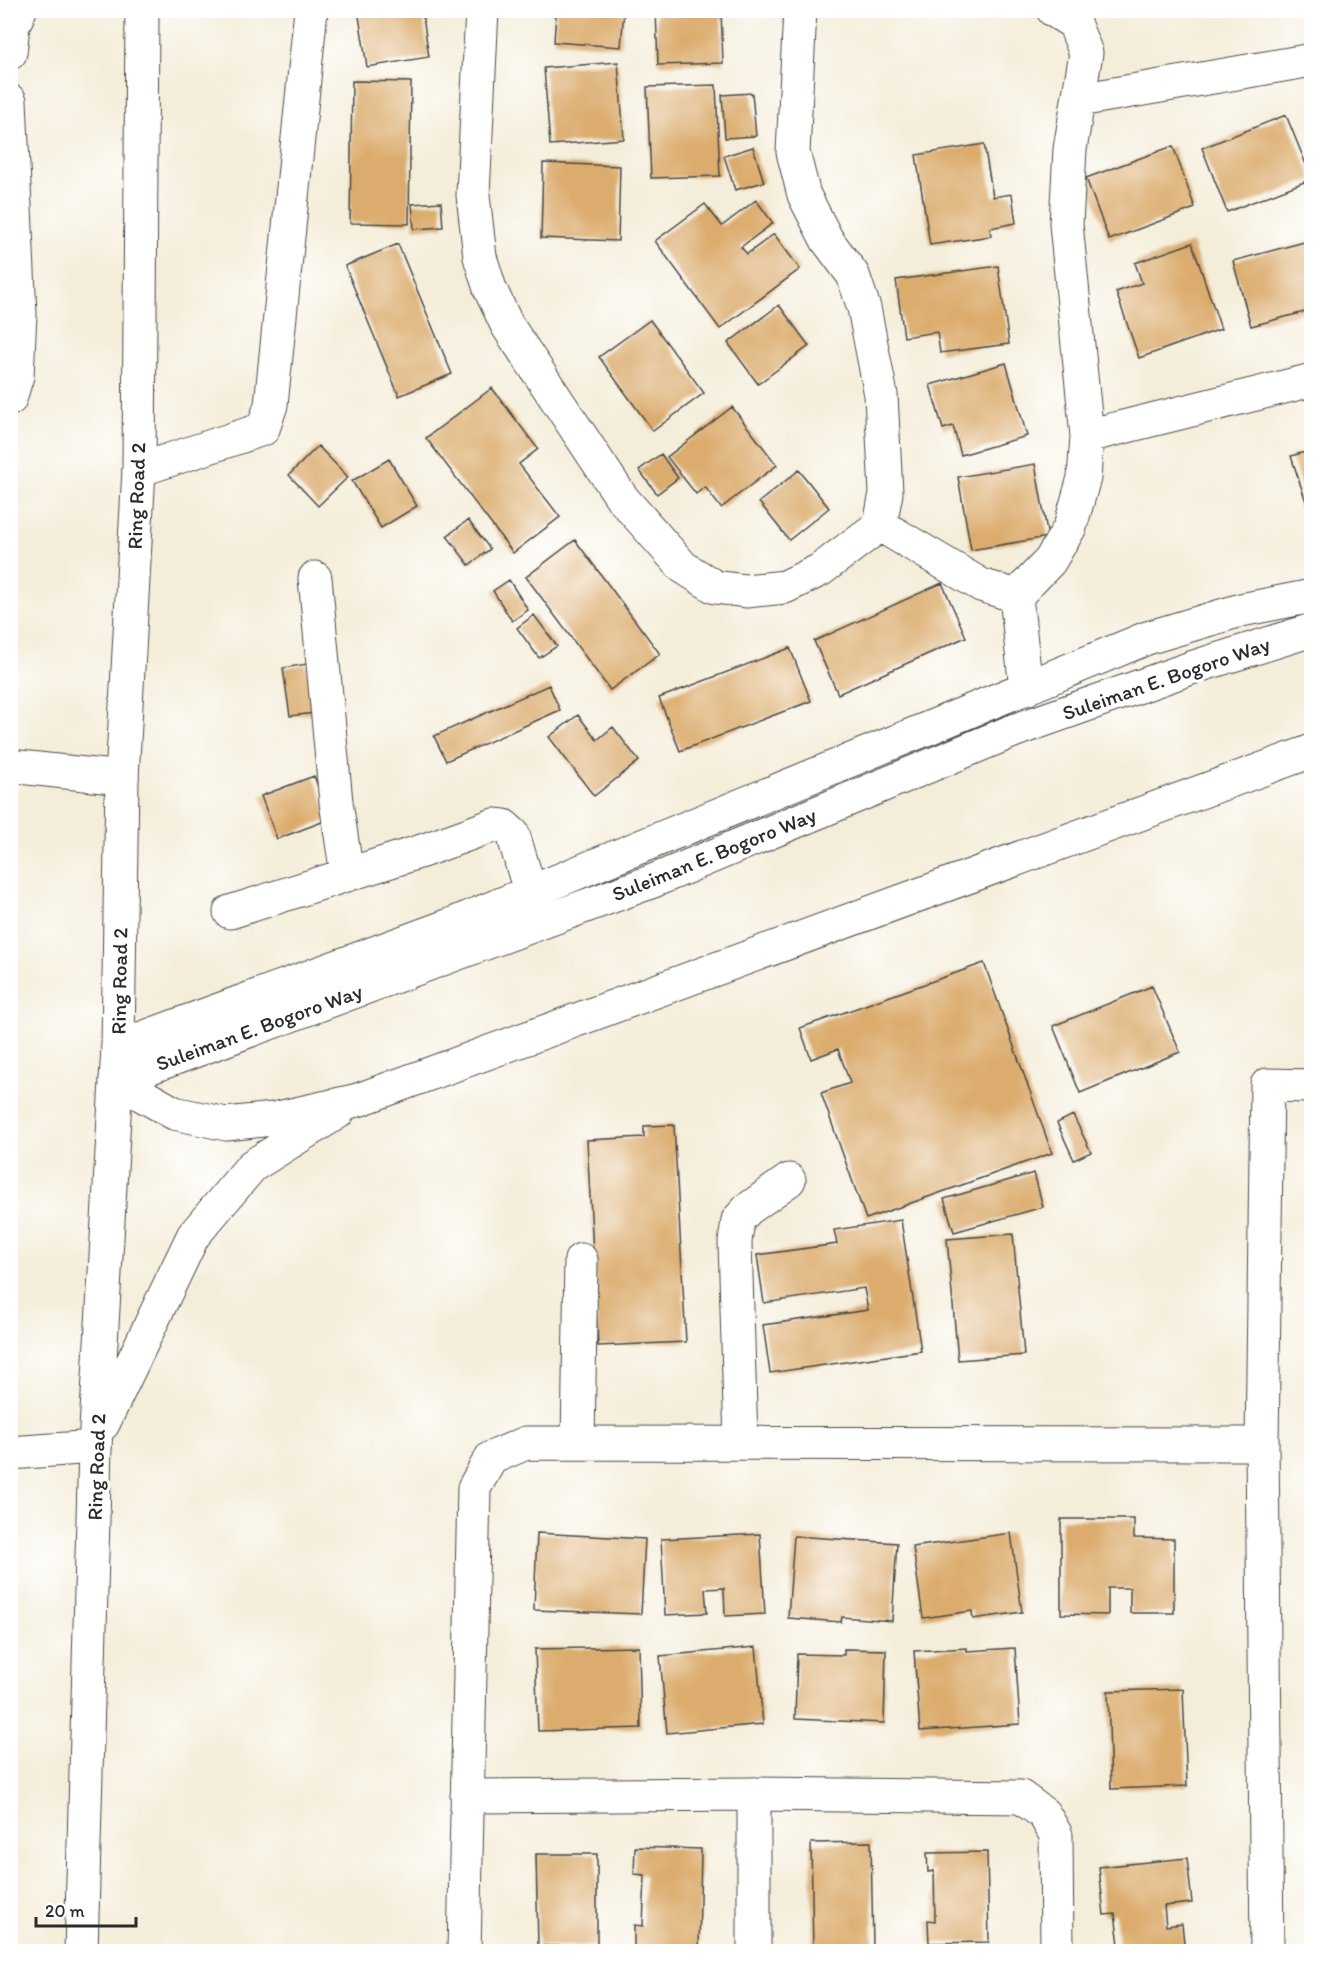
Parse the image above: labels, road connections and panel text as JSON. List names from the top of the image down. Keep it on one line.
{"streets":{"street":["Ring Road 2","Suleiman E. Bogoro Way"]},"crossings":[["Ring Road 2","Suleiman E. Bogoro Way"]],"scale_bar":"20 m"}
